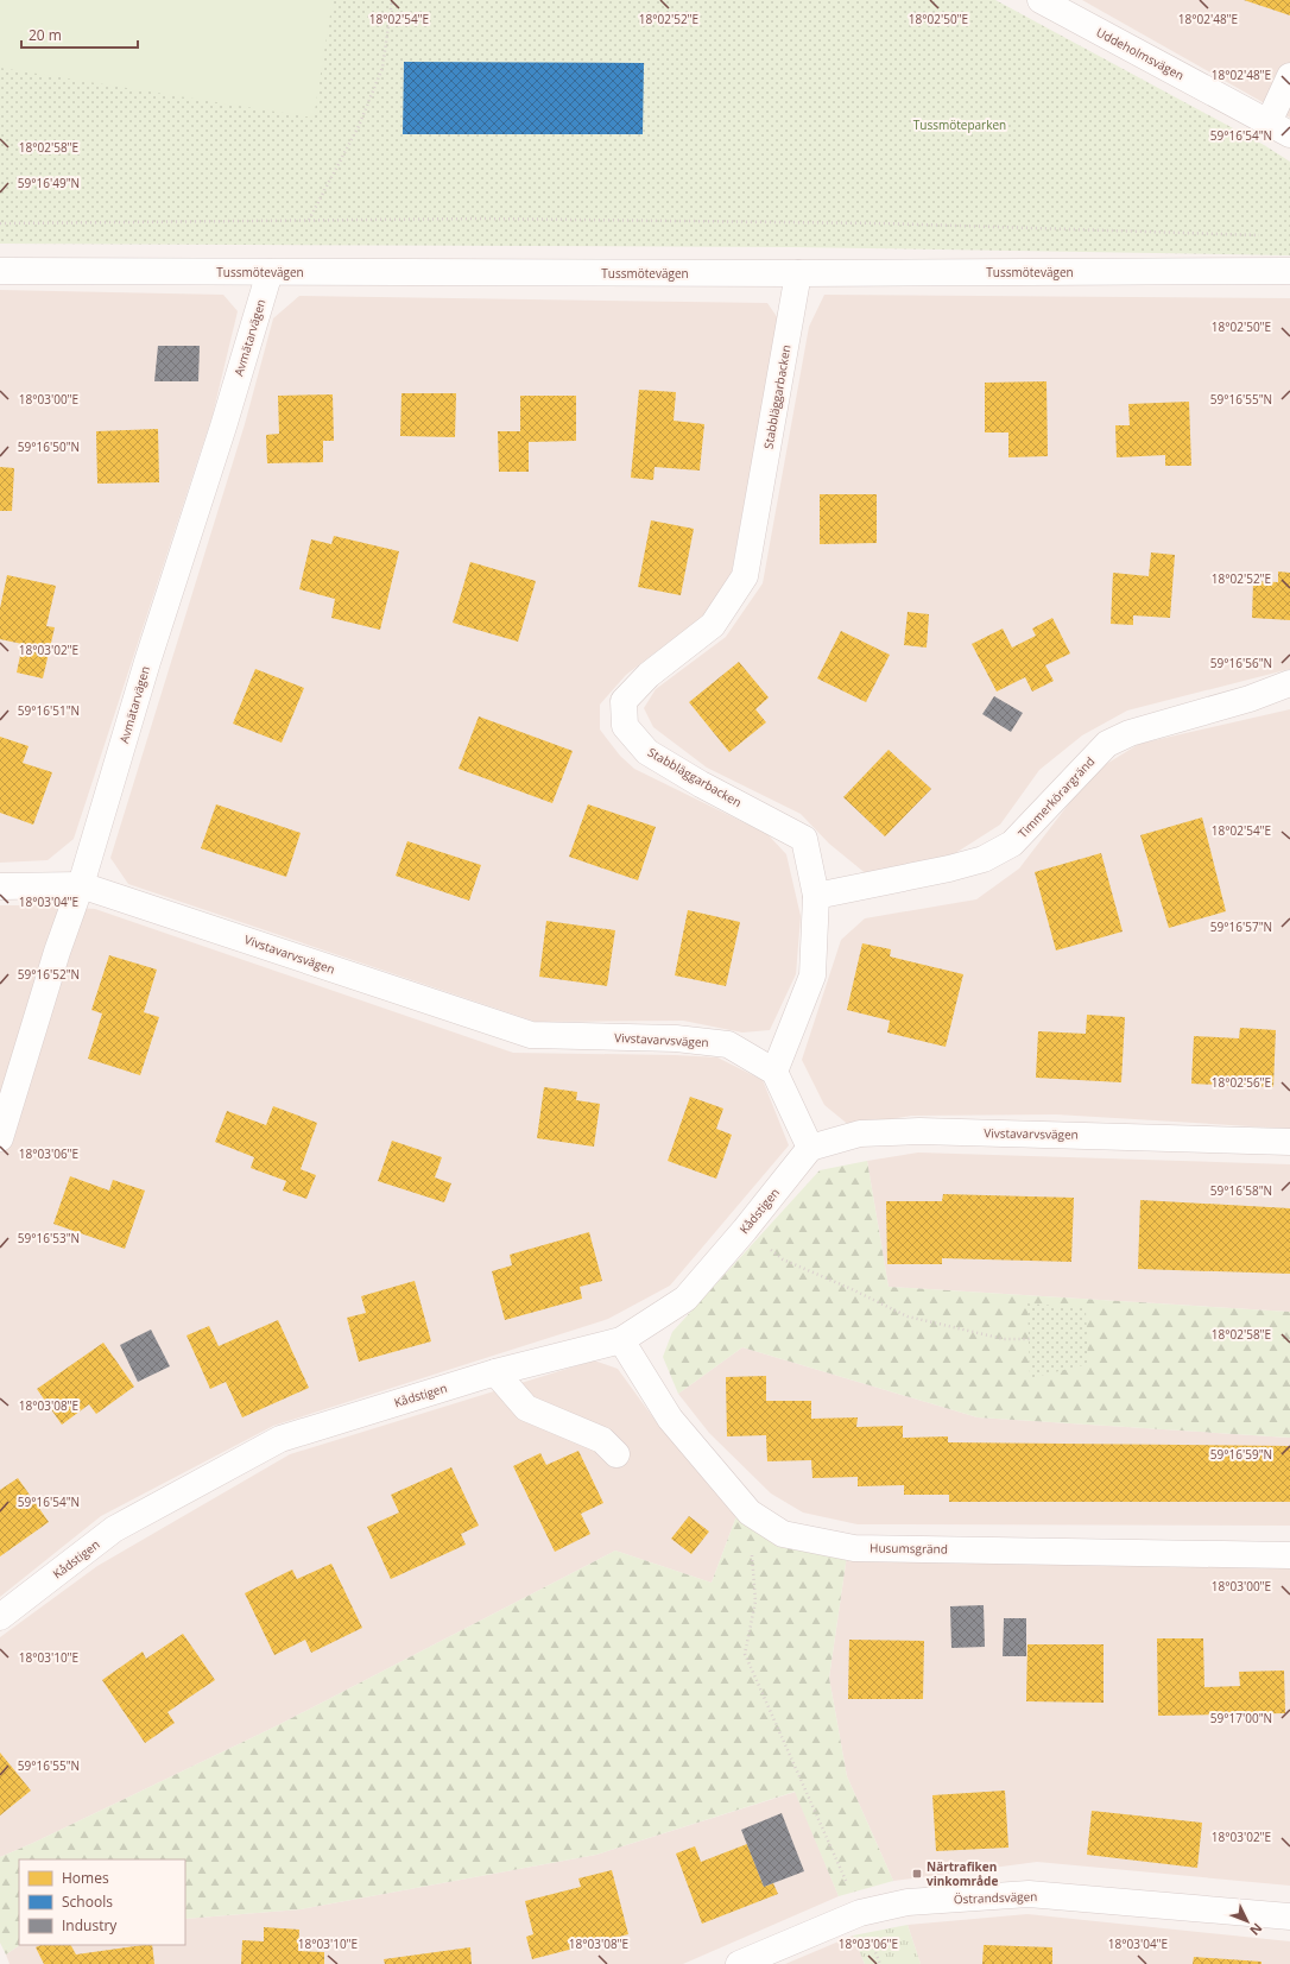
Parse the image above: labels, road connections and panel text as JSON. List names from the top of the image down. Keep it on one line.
{"streets":{"street":["Uddeholmsvägen","Tussmötevägen","Avmätarvägen","Stabbläggarbacken","Timmerkörargränd","Vivstavarvsvägen","Kådstigen","Husumsgränd","Östrandsvägen"]},"crossings":[["Tussmötevägen","Avmätarvägen"],["Tussmötevägen","Stabbläggarbacken"],["Avmätarvägen","Vivstavarvsvägen"],["Stabbläggarbacken","Timmerkörargränd"],["Stabbläggarbacken","Vivstavarvsvägen"],["Vivstavarvsvägen","Kådstigen"],["Kådstigen","Husumsgränd"]],"parks":["Tussmöteparken"],"places":{"transit":["Närtrafiken vinkområde"]},"legend":["Homes","Schools","Industry"],"scale_bar":"20 m","north":"bottom right","coordinates":["18°02'54\"E","18°02'52\"E","18°02'50\"E","18°02'48\"E","59°16'54\"N","18°02'58\"E","59°16'49\"N","18°03'00\"E","59°16'55\"N","59°16'50\"N","18°03'02\"E","59°16'56\"N","59°16'51\"N","18°03'04\"E","59°16'57\"N","59°16'52\"N","18°02'56\"E","18°03'06\"E","59°16'58\"N","59°16'53\"N","18°03'08\"E","59°16'59\"N","18°03'10\"E","59°17'00\"N"]}
